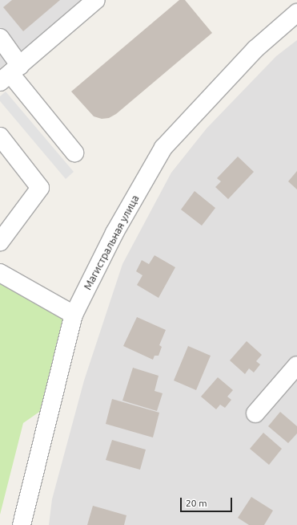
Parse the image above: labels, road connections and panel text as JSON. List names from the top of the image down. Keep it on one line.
{"streets":{"street":["Магистральная улица"]},"scale_bar":"20 m"}
